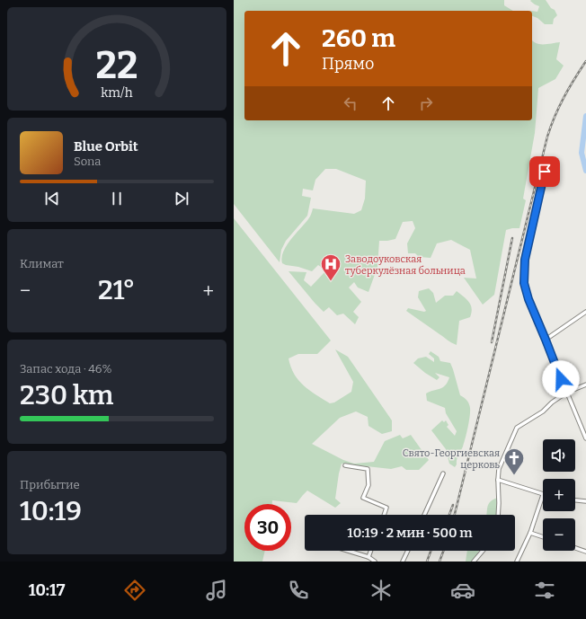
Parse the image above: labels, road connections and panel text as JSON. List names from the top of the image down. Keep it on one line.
{"places":{"hospital":["Заводоуковская туберкулёзная больница"],"church":["Свято-Георгиевская церковь"]},"page":{"turn":["260 m","Прямо"],"song":["Blue Orbit","Sona"],"tile":["Климат",["Запас хода · 46%","230 km"],["Прибытие","10:19"]],"heat":["−","21°","+"],"map_buttons":["+","−"],"limit":"30","trip":"10:19 · 2 мин · 500 m","tabs":"10:17","gauge":["22","km/h"]}}
